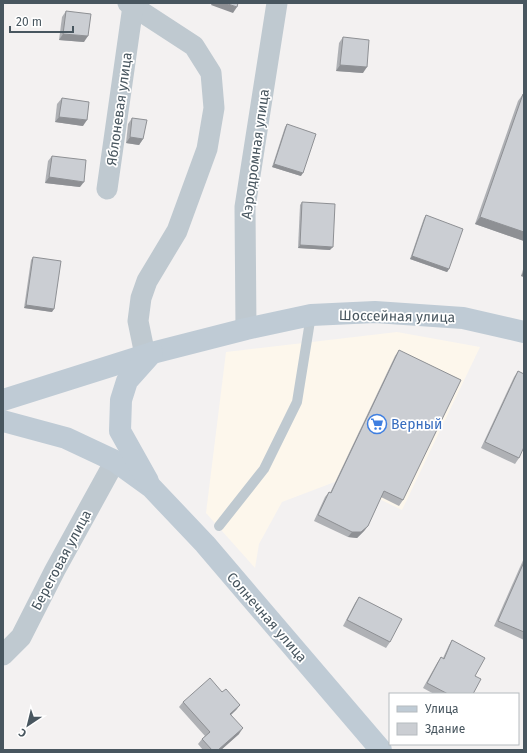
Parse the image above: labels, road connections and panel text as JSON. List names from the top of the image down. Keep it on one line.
{"streets":{"main road":["Шоссейная улица","Солнечная улица"],"street":["Яблоневая улица","Аэродромная улица","Береговая улица"]},"crossings":[["Аэродромная улица","Шоссейная улица"]],"places":{"supermarket":["Верный"]},"legend":["Улица","Здание"],"scale_bar":"20 m","north":"bottom left"}
